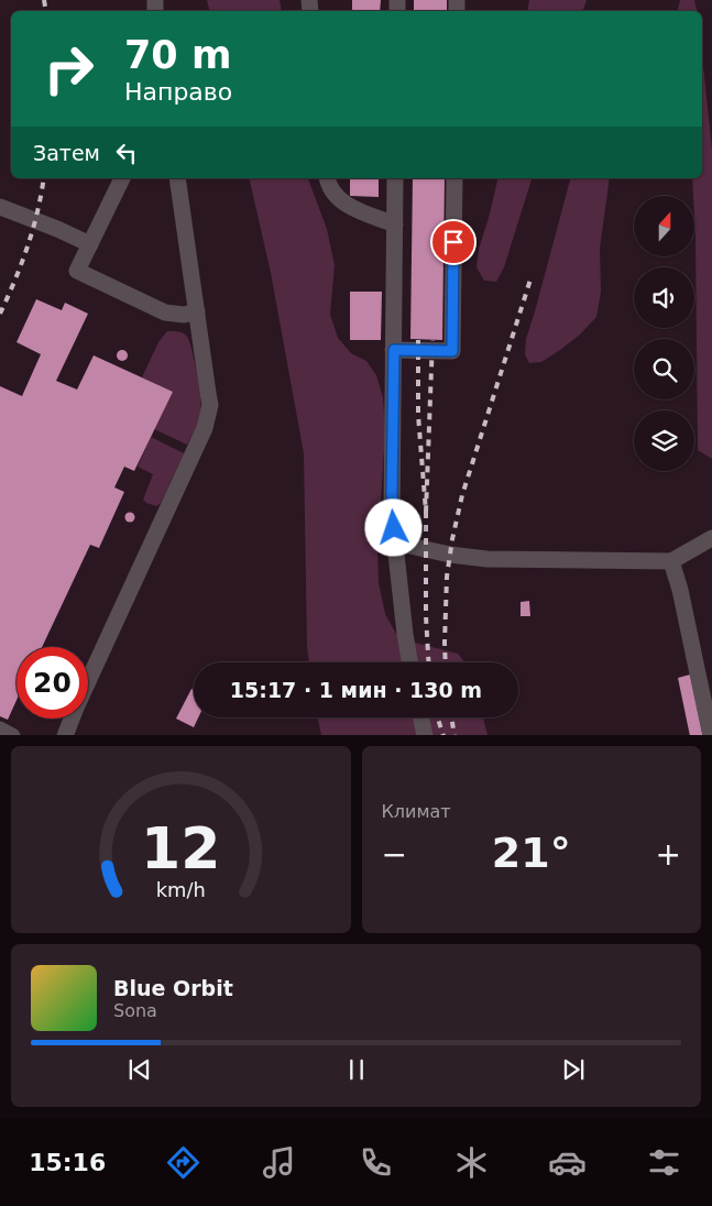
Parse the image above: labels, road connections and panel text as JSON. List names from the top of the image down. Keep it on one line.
{"north":"top","page":{"turn":["70 m","Направо"],"then":"Затем","limit":"20","trip":"15:17 · 1 мин · 130 m","tile":"Климат","heat":["−","21°","+"],"song":["Blue Orbit","Sona"],"tabs":"15:16","gauge":["12","km/h"]}}
